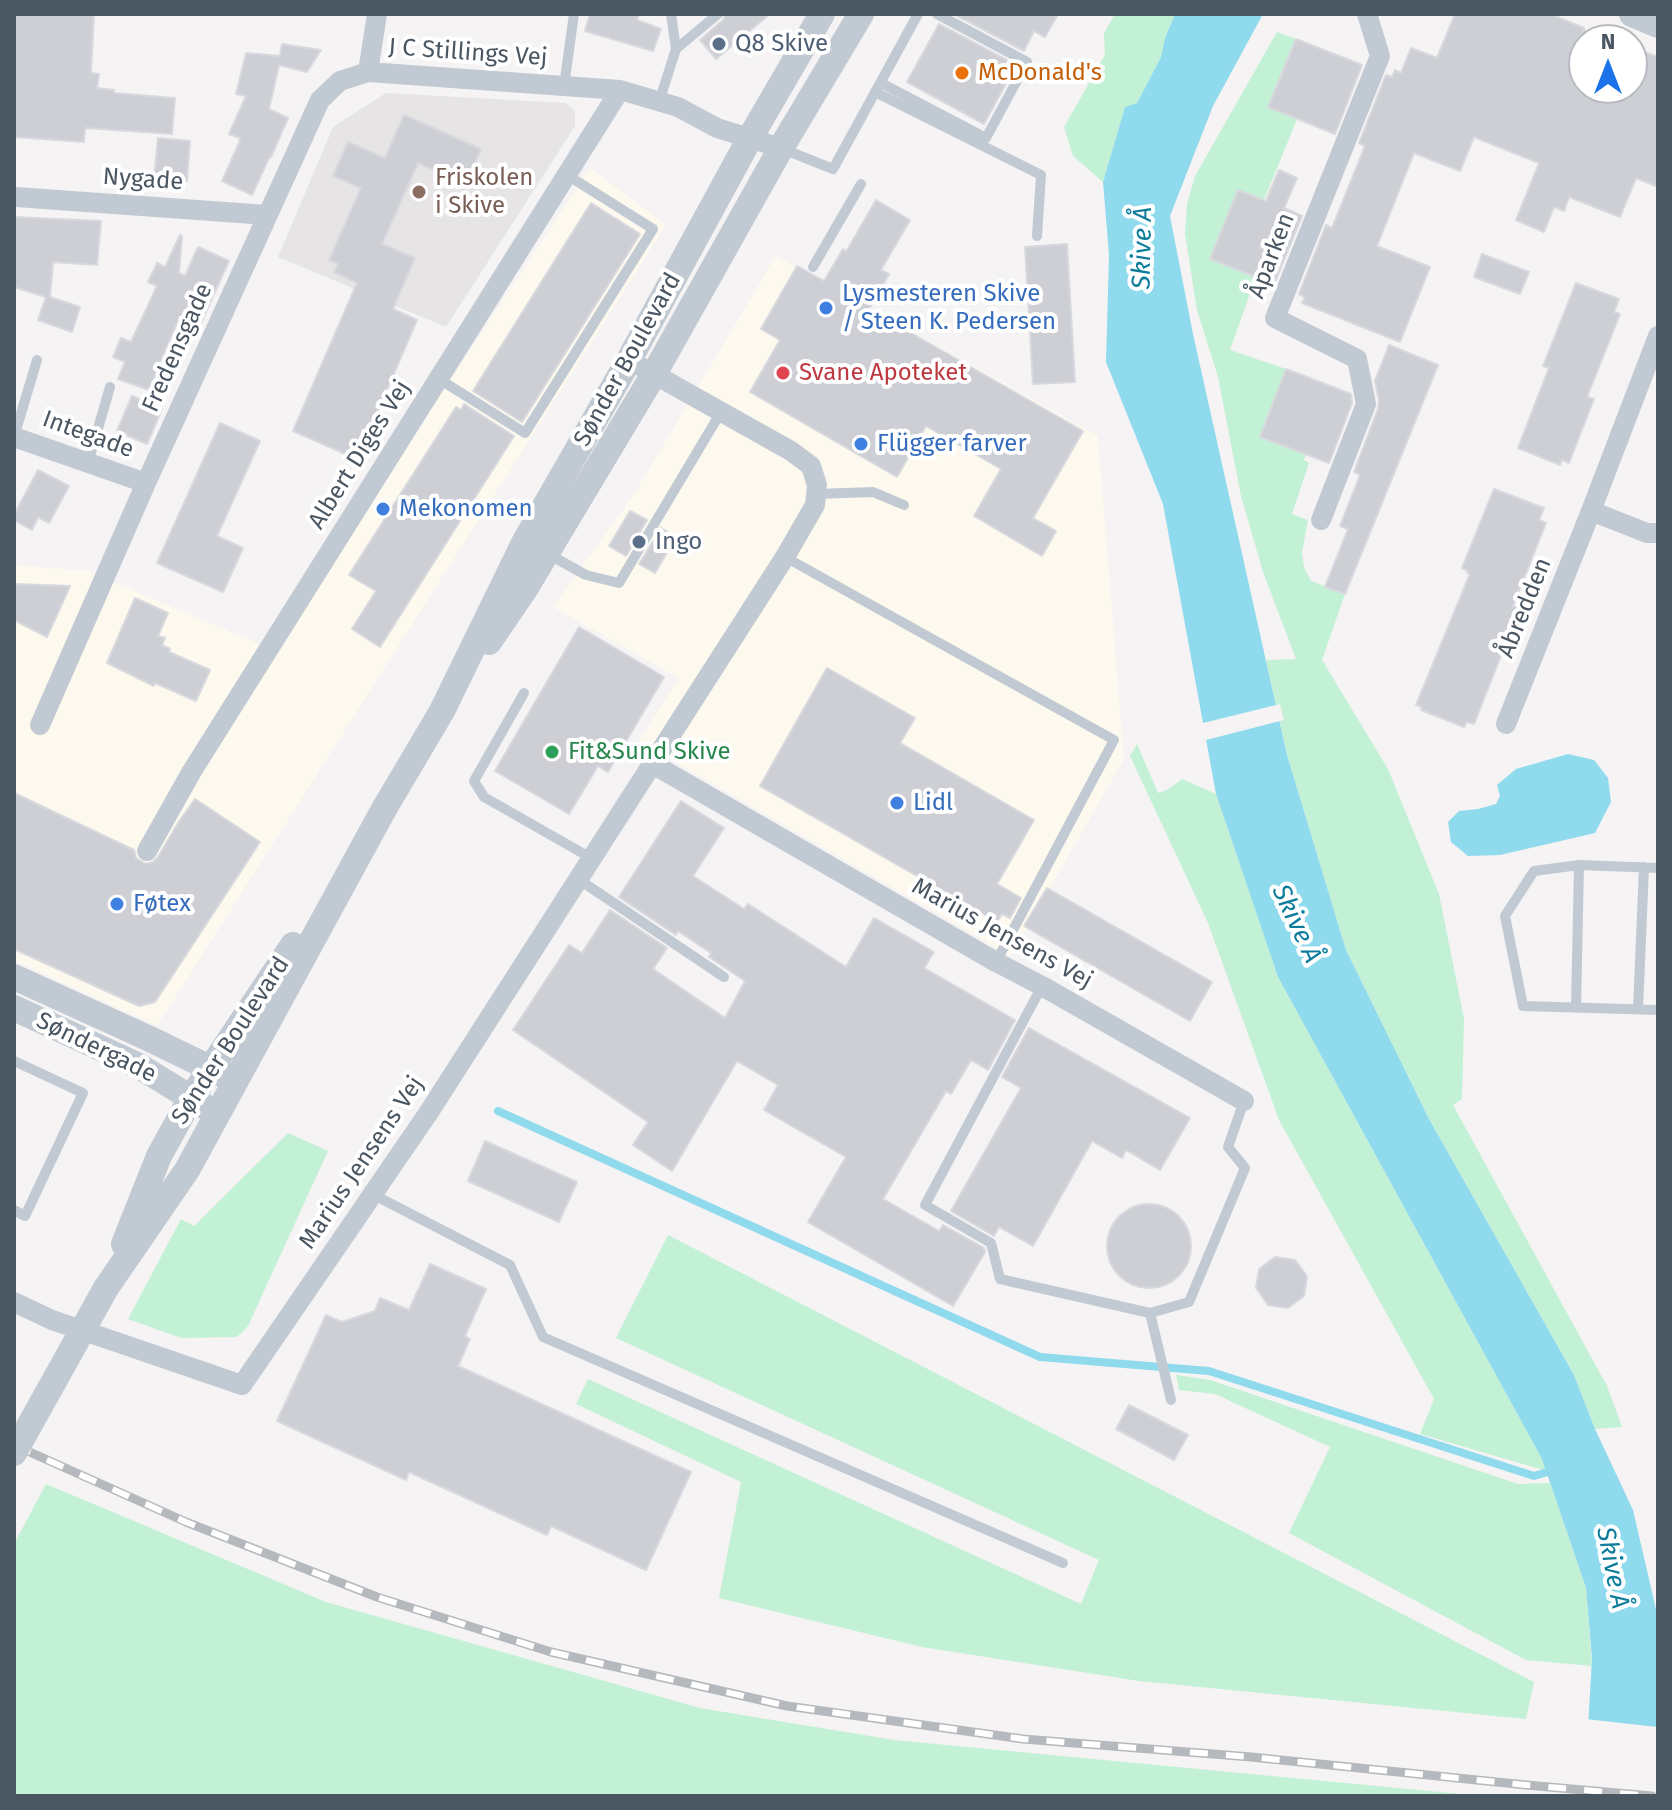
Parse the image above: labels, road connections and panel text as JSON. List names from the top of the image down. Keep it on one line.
{"streets":{"street":["J C Stillings Vej","Nygade","Åparken","Fredensgade","Sønder Boulevard","Integade","Albert Diges Vej","Åbredden","Marius Jensens Vej","Søndergade"]},"crossings":[["J C Stillings Vej","Fredensgade"],["J C Stillings Vej","Sønder Boulevard"],["J C Stillings Vej","Albert Diges Vej"],["Nygade","Fredensgade"],["Fredensgade","Integade"],["Sønder Boulevard","Søndergade"]],"water":["Skive Å"],"places":["Q8 Skive","McDonald's","Friskolen i Skive","Lysmesteren Skive / Steen K. Pedersen","Svane Apoteket","Flügger farver","Mekonomen","Ingo","Fit&Sund Skive","Lidl","Føtex"],"north":"top"}
